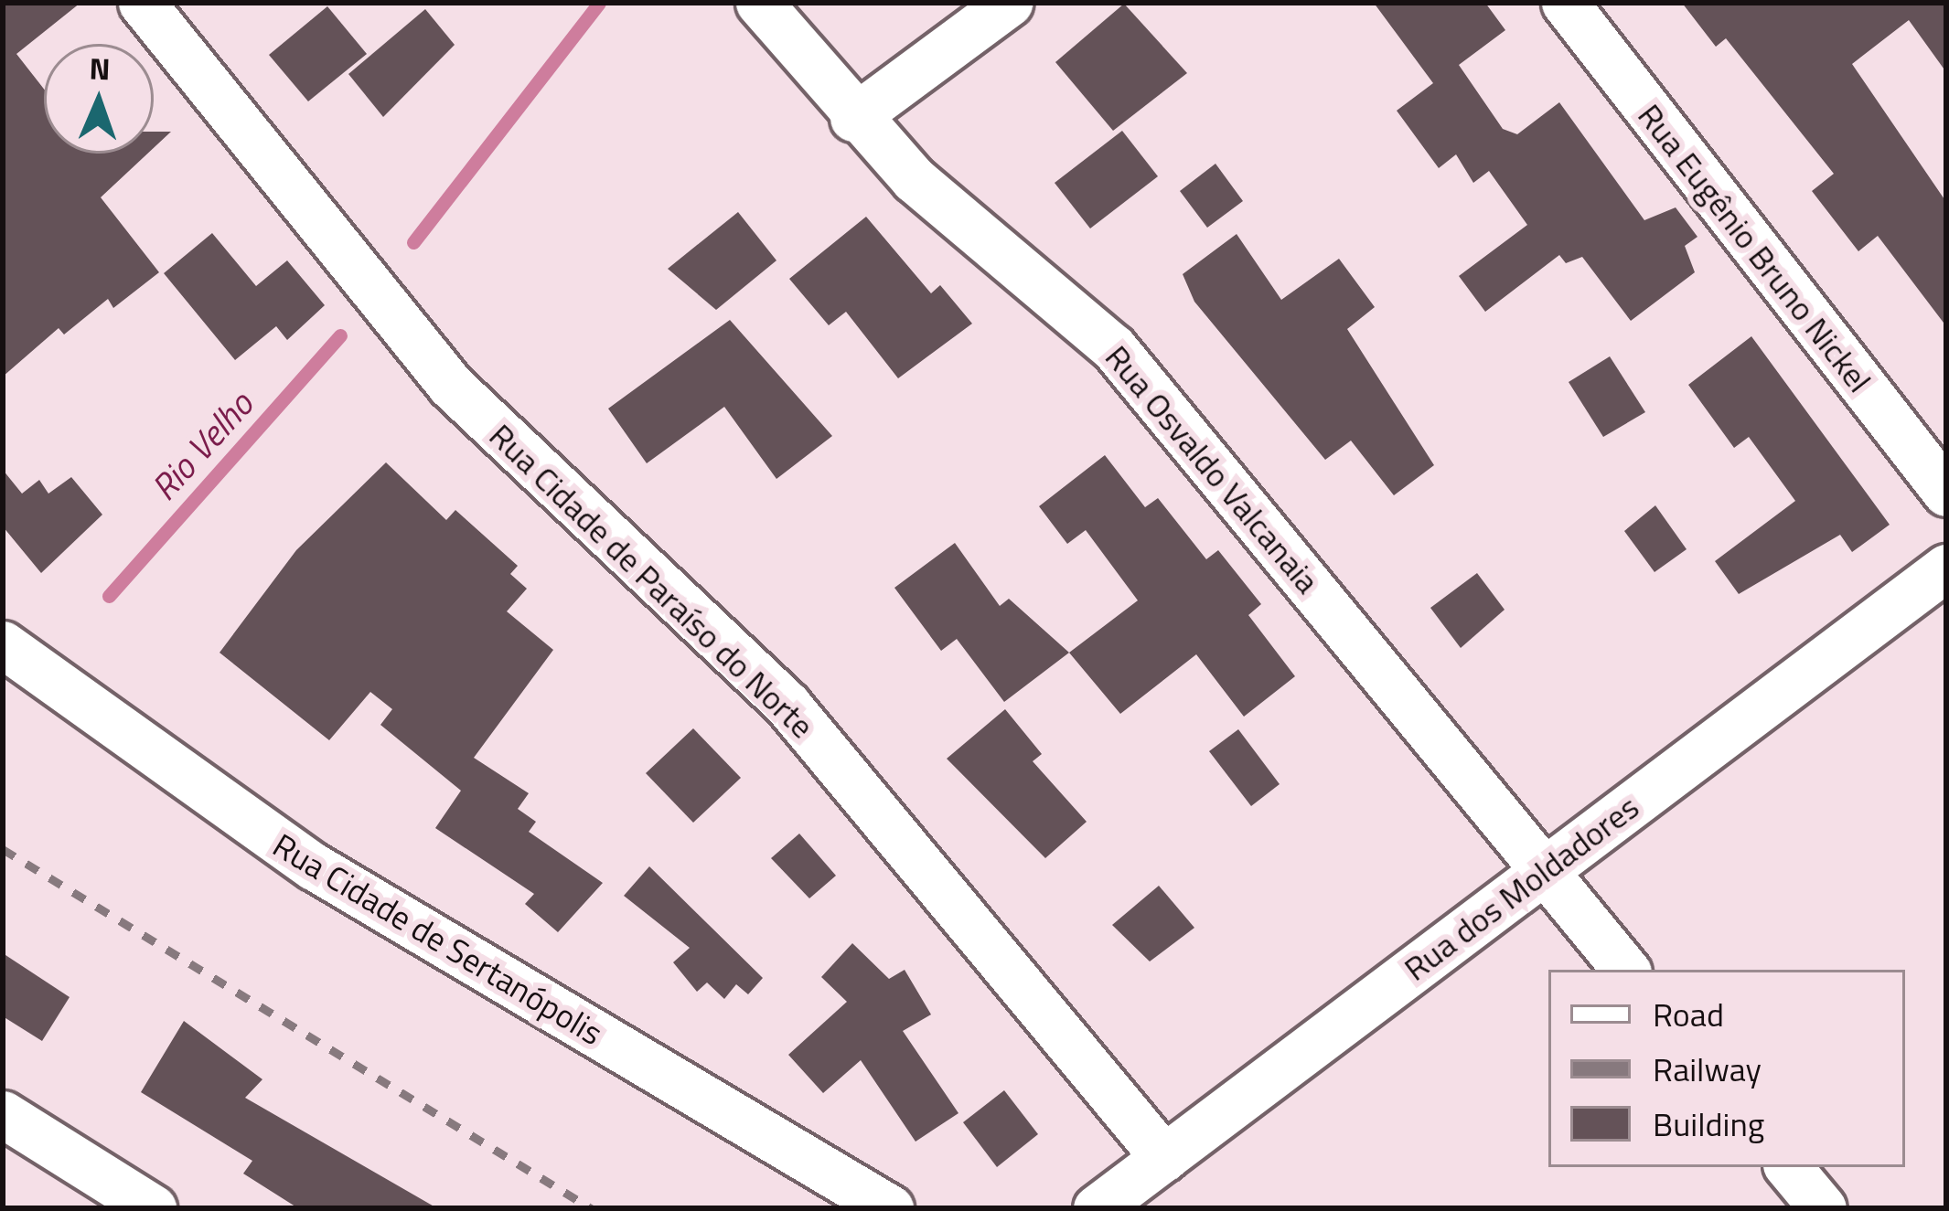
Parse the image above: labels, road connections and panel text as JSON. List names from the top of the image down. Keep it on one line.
{"streets":{"street":["Rua Eugênio Bruno Nickel","Rua Osvaldo Valcanaia","Rua Cidade de Paraíso do Norte","Rua dos Moldadores","Rua Cidade de Sertanópolis"]},"crossings":[["Rua Osvaldo Valcanaia","Rua dos Moldadores"],["Rua Cidade de Paraíso do Norte","Rua dos Moldadores"]],"water":["Rio Velho"],"legend":["Road","Railway","Building"],"north":"top"}
